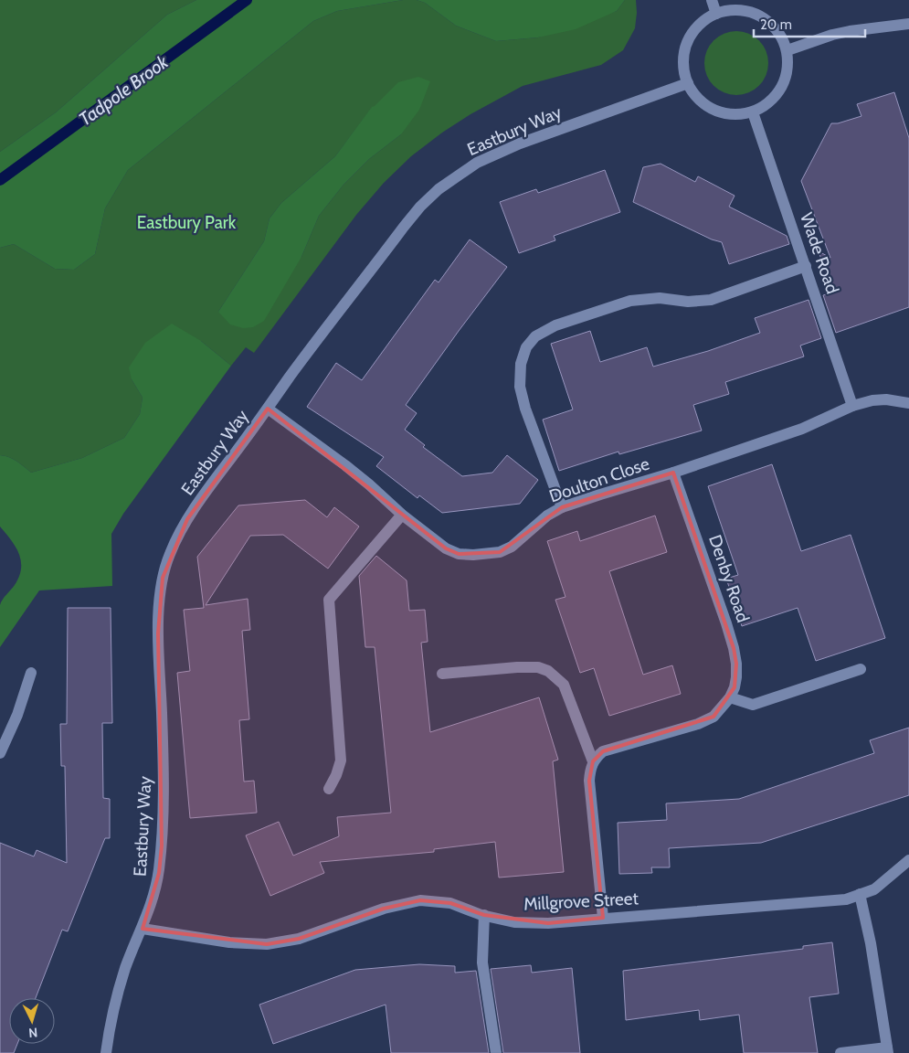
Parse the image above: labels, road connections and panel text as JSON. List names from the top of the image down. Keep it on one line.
{"streets":{"street":["Eastbury Way","Wade Road","Doulton Close","Denby Road","Millgrove Street"]},"crossings":[["Eastbury Way","Wade Road"],["Eastbury Way","Doulton Close"],["Eastbury Way","Millgrove Street"],["Wade Road","Doulton Close"],["Doulton Close","Denby Road"]],"water":["Tadpole Brook"],"parks":["Eastbury Park"],"scale_bar":"20 m","north":"bottom"}
